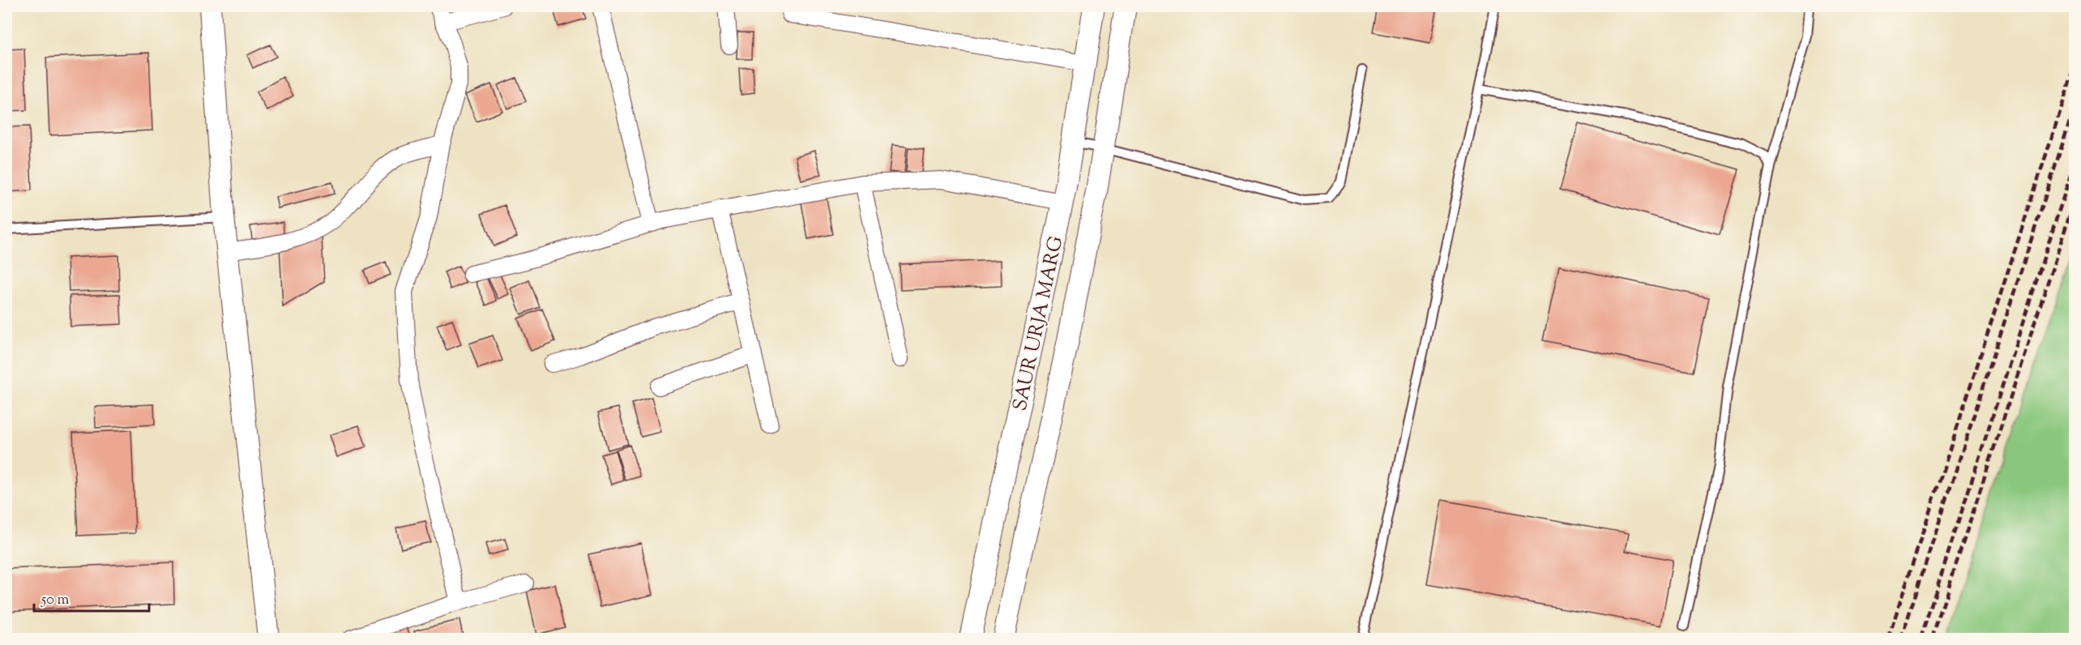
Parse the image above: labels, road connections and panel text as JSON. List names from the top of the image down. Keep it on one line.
{"streets":{"street":["SAUR URJA MARG"]},"scale_bar":"50 m"}
